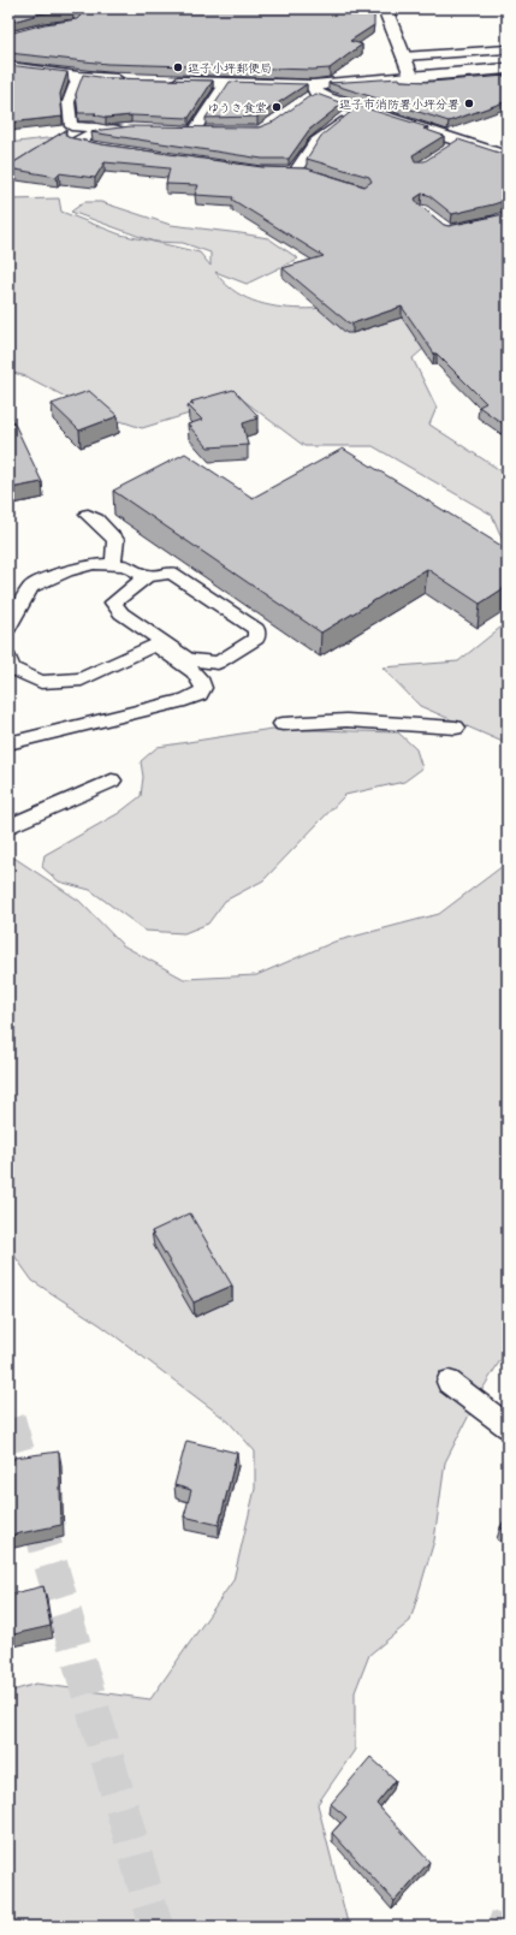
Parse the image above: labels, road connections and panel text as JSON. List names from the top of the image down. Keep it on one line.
{"places":["逗子小坪郵便局","逗子市消防署小坪分署","ゆうき食堂"]}
